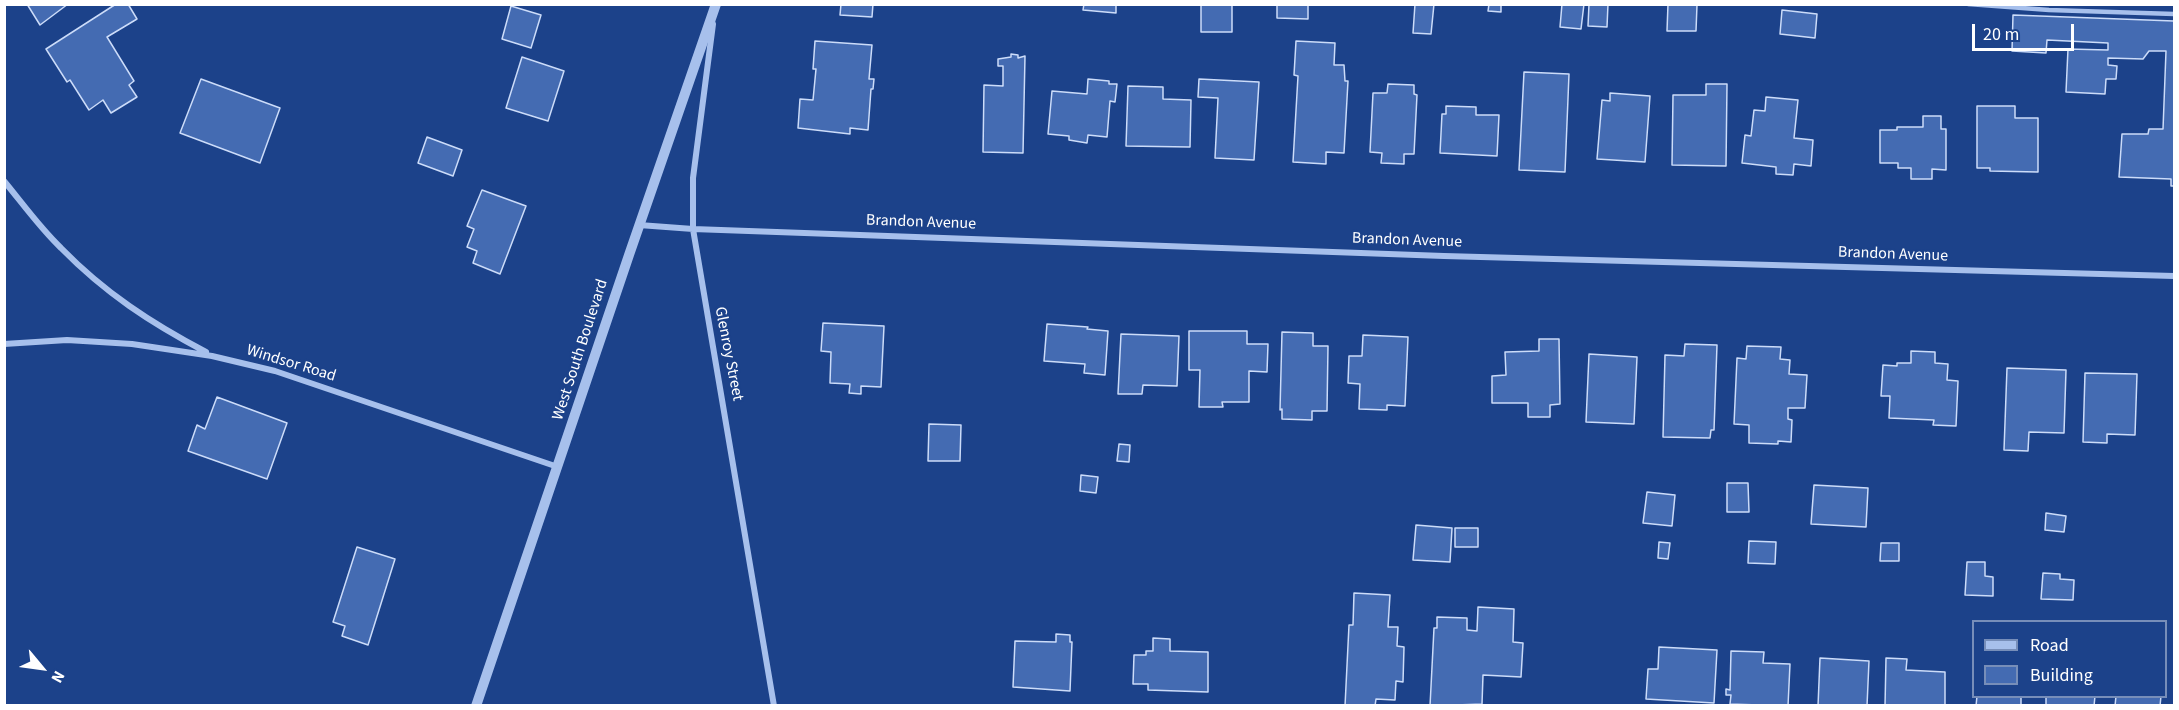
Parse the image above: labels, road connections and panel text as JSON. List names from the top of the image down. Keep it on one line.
{"streets":{"street":["Brandon Avenue","West South Boulevard","Glenroy Street","Windsor Road"]},"crossings":[["Brandon Avenue","West South Boulevard"],["Brandon Avenue","Glenroy Street"],["West South Boulevard","Glenroy Street"],["West South Boulevard","Windsor Road"]],"legend":["Road","Building"],"scale_bar":"20 m","north":"bottom right"}
